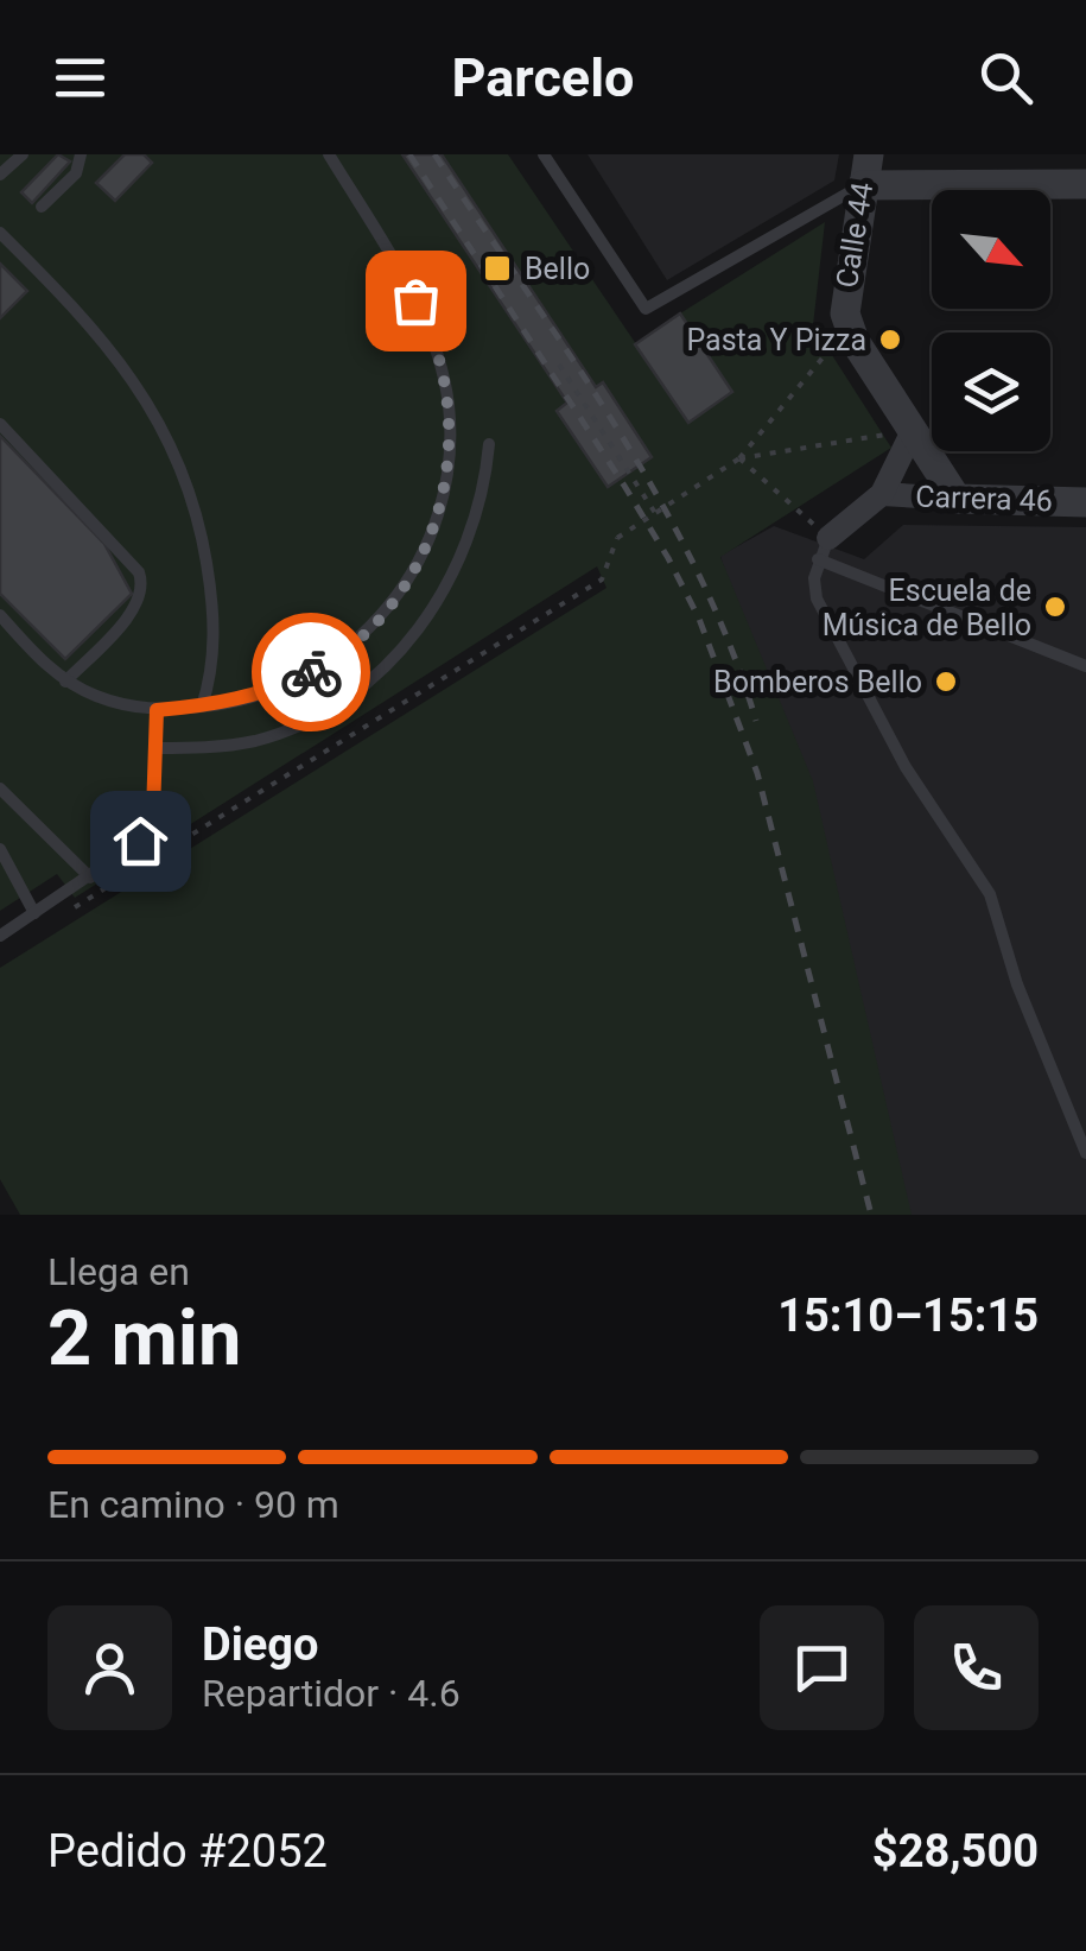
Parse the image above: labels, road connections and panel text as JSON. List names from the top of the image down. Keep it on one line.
{"streets":{"street":["Calle 44","Carrera 46"]},"crossings":[["Calle 44","Carrera 46"]],"places":{"transit":["Bello"],"other":["Pasta Y Pizza","Escuela de Música de Bello","Bomberos Bello"]},"north":"bottom right","page":{"header":"Parcelo","heading":["2 min","Llega en","15:10–15:15"],"panel":["Diego","Repartidor · 4.6","Pedido #2052","$28,500"],"bar":"En camino · 90 m"}}
